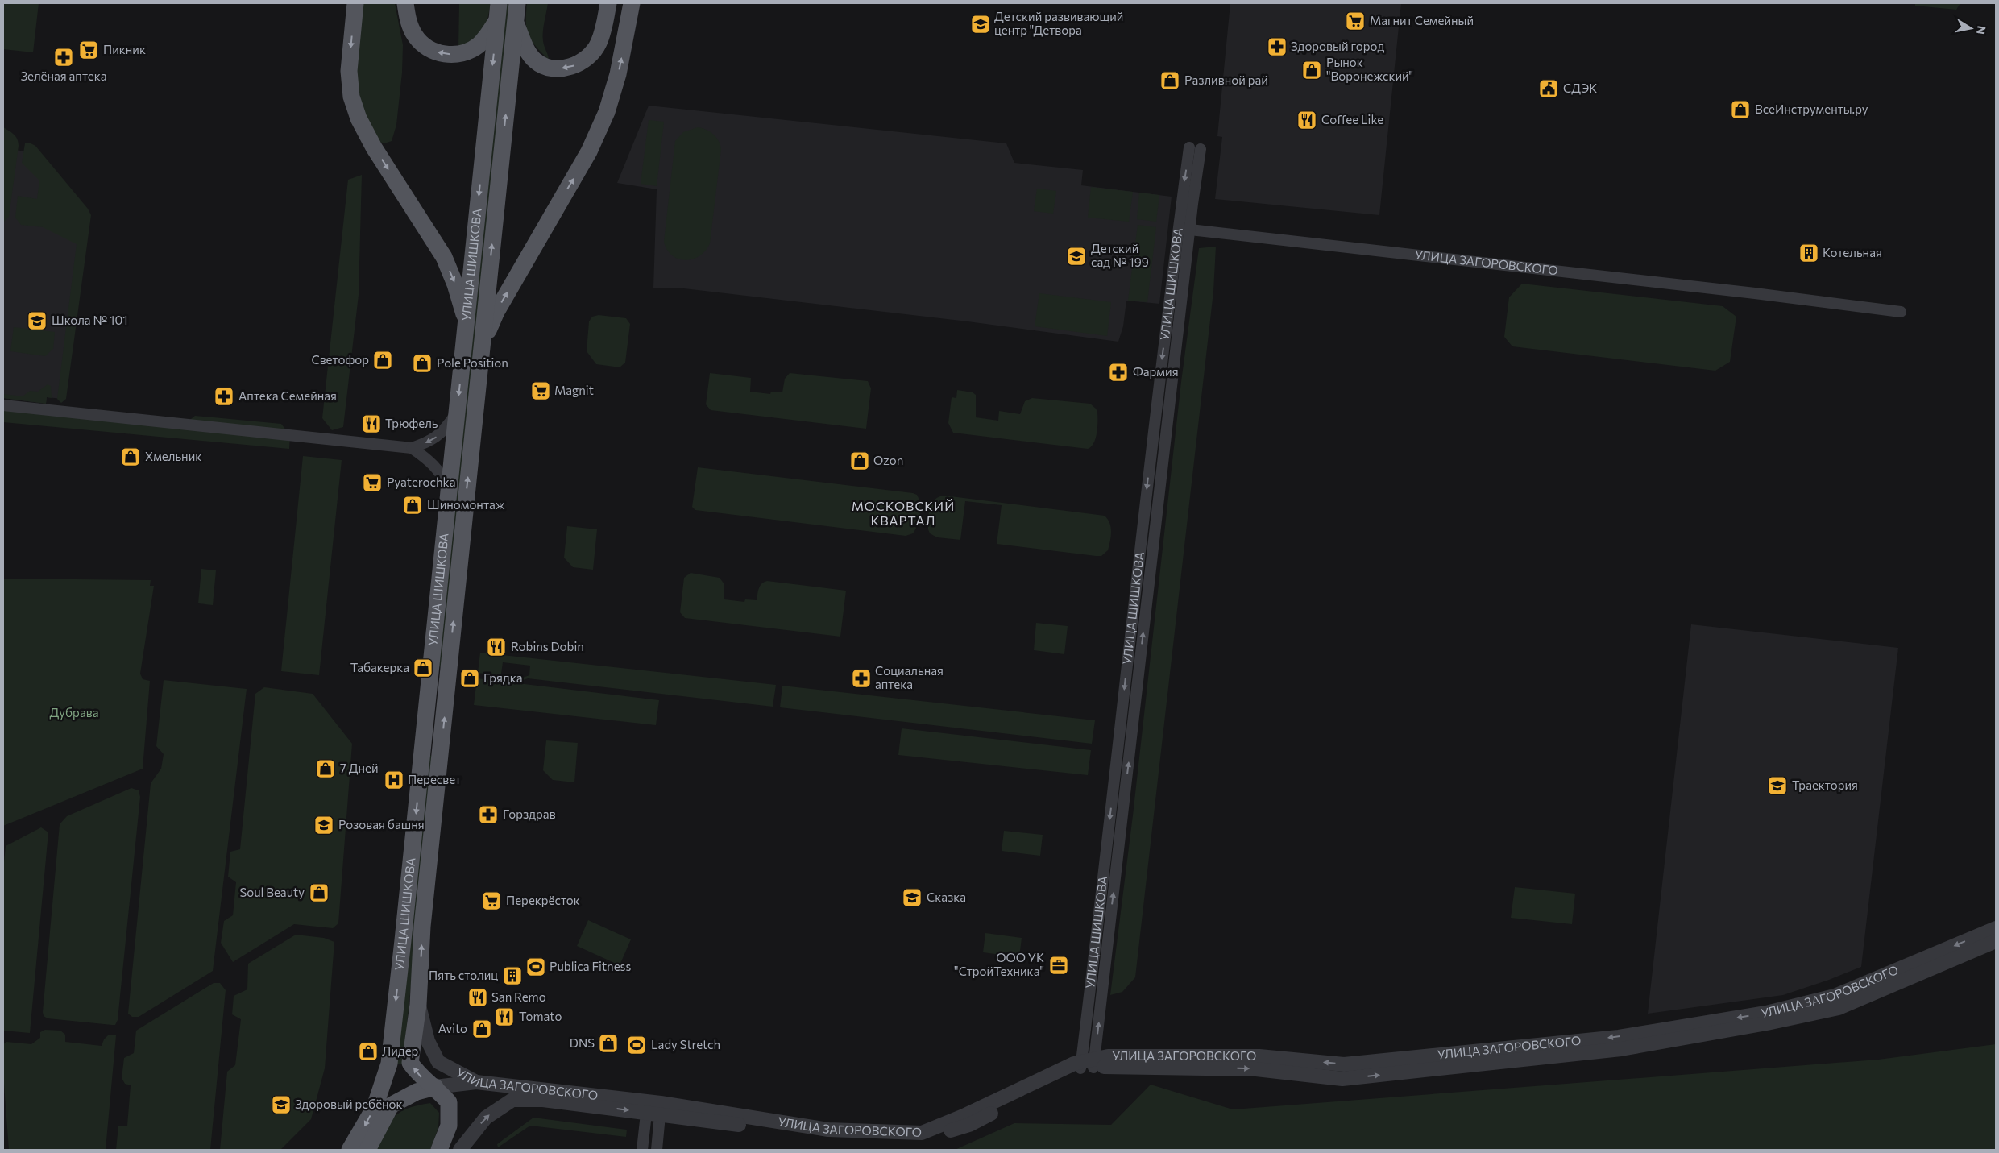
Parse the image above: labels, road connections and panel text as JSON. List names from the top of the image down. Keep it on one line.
{"streets":{"main road":["УЛИЦА ШИШКОВА"],"street":["УЛИЦА ЗАГОРОВСКОГО"]},"crossings":[["УЛИЦА ЗАГОРОВСКОГО","УЛИЦА ШИШКОВА"]],"districts":["МОСКОВСКИЙ КВАРТАЛ"],"parks":["Дубрава"],"places":{"supermarket":["Магнит Семейный","Пикник","Magnit","Pyaterochka","Перекрёсток"],"school or university":["Детский развивающий центр \"Детвора","Детский сад № 199","Школа № 101","Траектория","Розовая башня","Сказка","Здоровый ребёнок"],"pharmacy":["Здоровый город","Зелёная аптека","Фармия","Аптека Семейная","Социальная аптека","Горздрав"],"shop":["Рынок \"Воронежский\"","Разливной рай","ВсеИнструменты.ру","Светофор","Pole Position","Хмельник","Ozon","Шиномонтаж","Табакерка","Грядка","7 Дней","Soul Beauty","Avito","DNS","Лидер"],"public building":["СДЭК"],"restaurant":["Coffee Like","Трюфель","Robins Dobin","San Remo","Tomato"],"building":["Котельная","Пять столиц"],"hospital":["Пересвет"],"office":["ООО УК \"СтройТехника\""],"sports":["Publica Fitness","Lady Stretch"]},"north":"right"}
